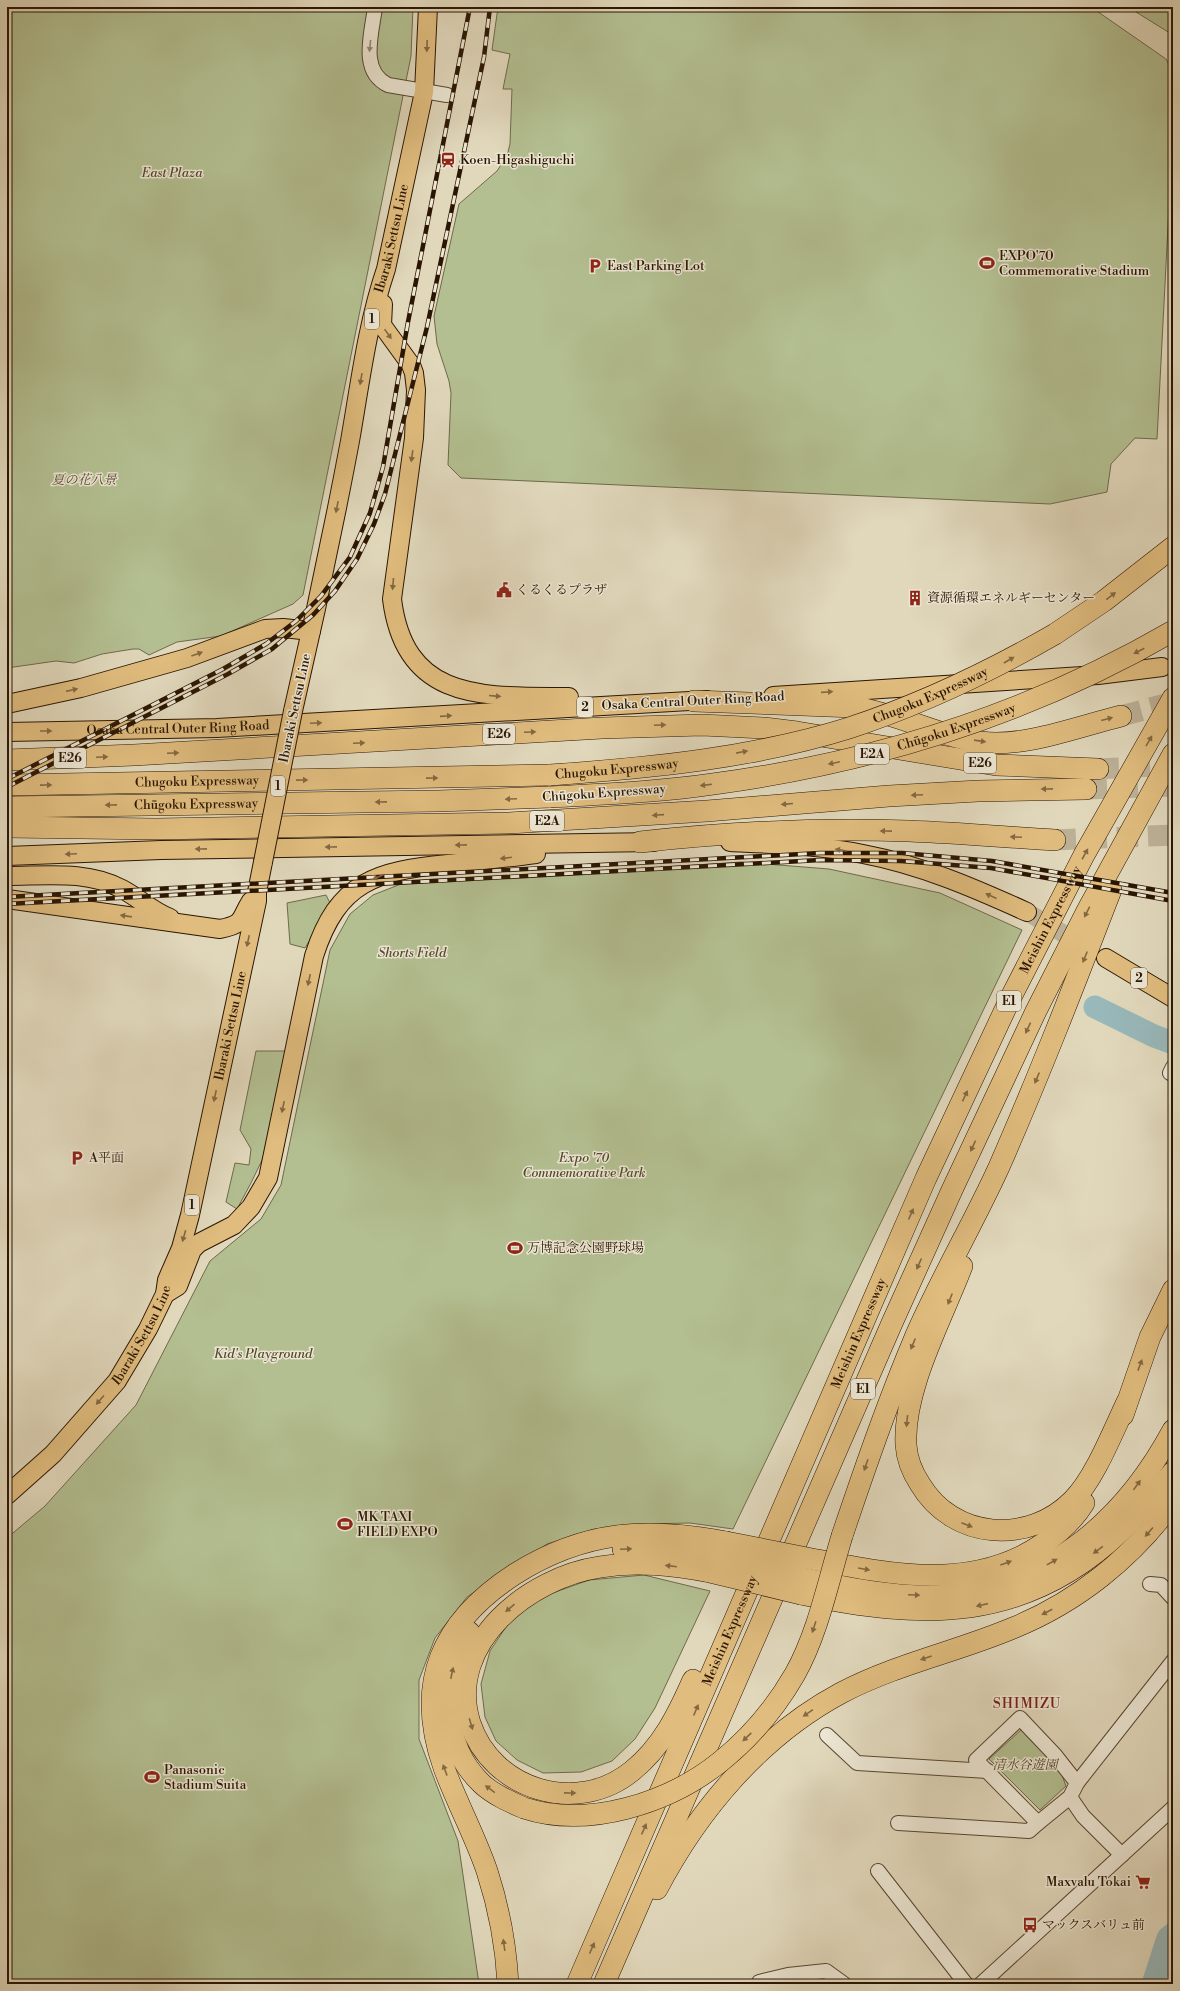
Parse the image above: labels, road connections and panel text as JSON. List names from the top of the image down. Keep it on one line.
{"streets":{"highway":["Chugoku Expressway","Chūgoku Expressway","E26","E2A","Meishin Expressway","E1"],"main road":["Ibaraki Settsu Line","1","Osaka Central Outer Ring Road","2"]},"one_way":["Ibaraki Settsu Line"],"districts":["SHIMIZU"],"parks":["East Plaza","夏の花八景","Shorts Field","Expo '70 Commemorative Park","Kid's Playground","清水谷遊園"],"places":{"station":["Koen-Higashiguchi"],"sports":["EXPO'70 Commemorative Stadium","万博記念公園野球場","MK TAXI FIELD EXPO","Panasonic Stadium Suita"],"parking":["East Parking Lot","A平面"],"public building":["くるくるプラザ"],"building":["資源循環エネルギーセンター"],"supermarket":["Maxvalu Tokai"],"bus stop":["マックスバリュ前"]}}
